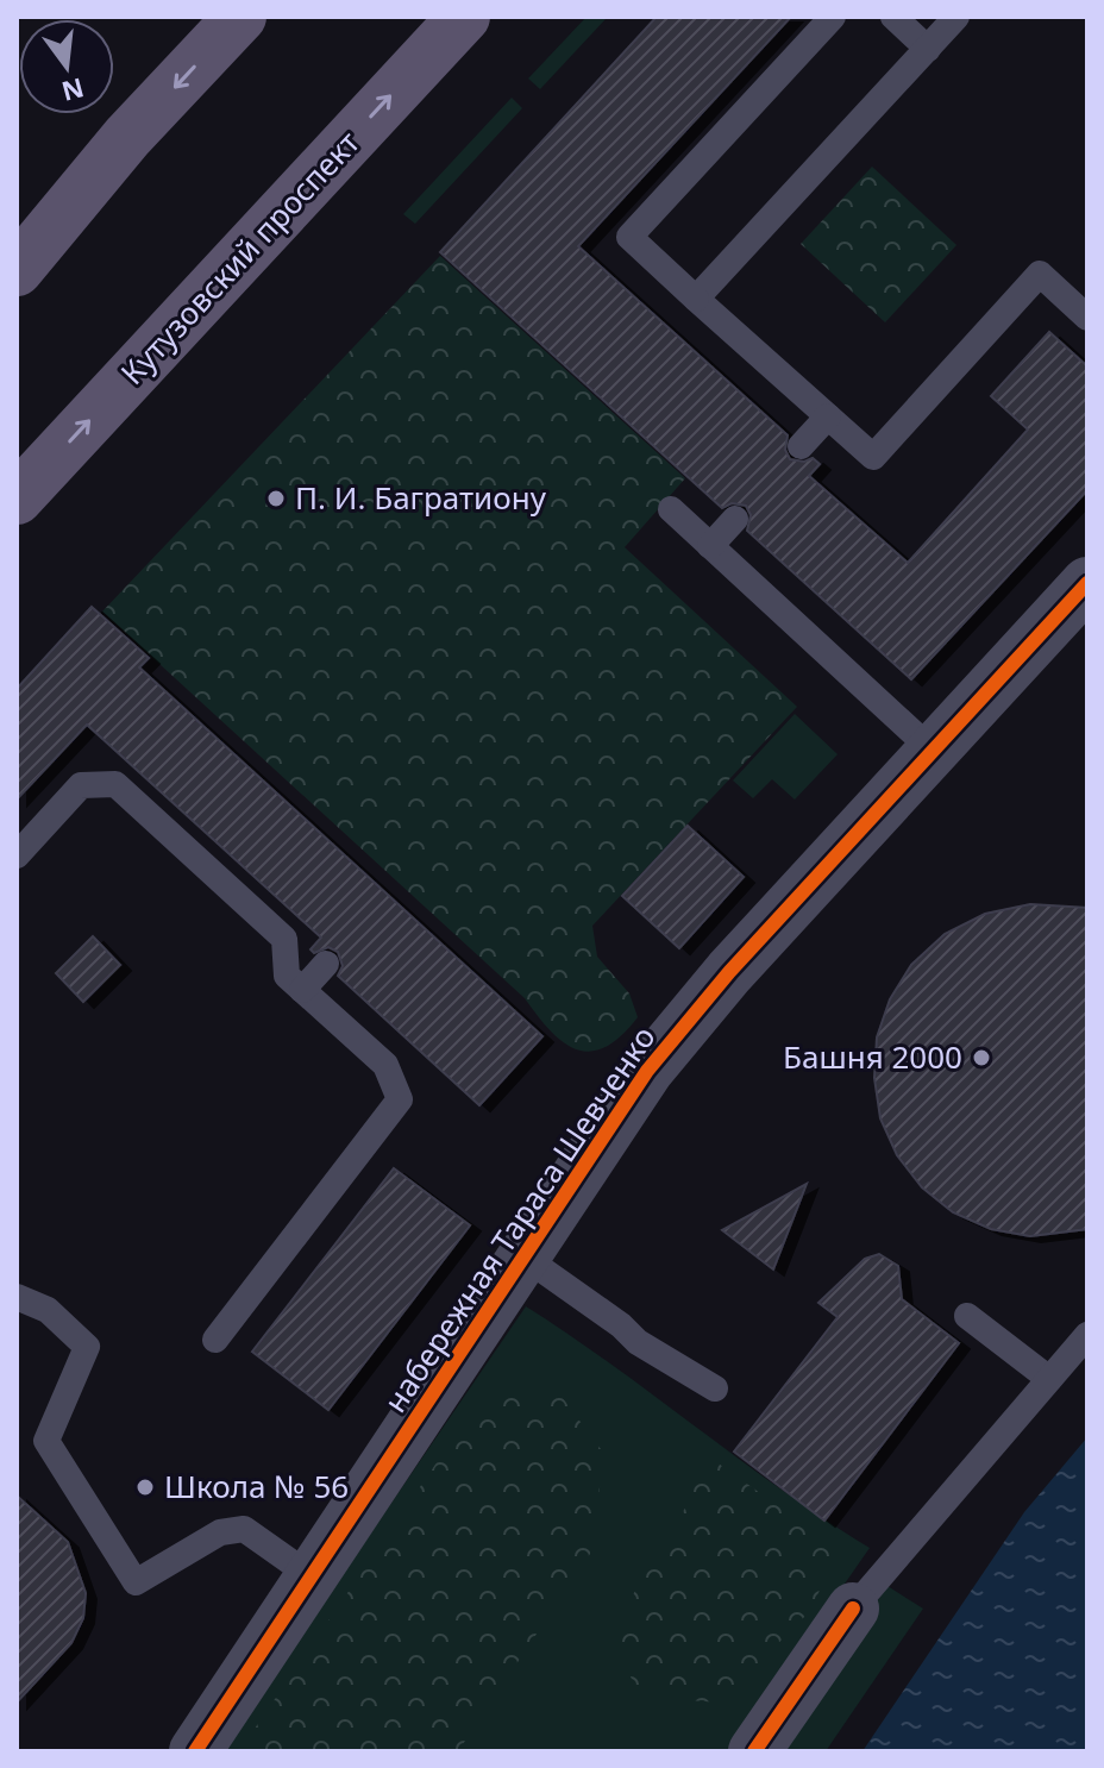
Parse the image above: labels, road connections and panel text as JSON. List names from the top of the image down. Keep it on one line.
{"streets":{"main road":["Кутузовский проспект"],"street":["набережная Тараса Шевченко"]},"places":["П. И. Багратиону","Башня 2000","Школа № 56"],"north":"bottom"}
